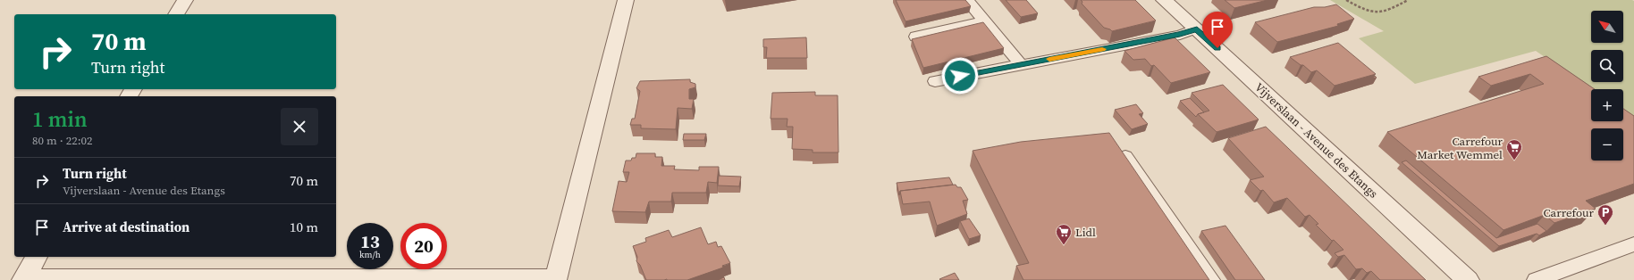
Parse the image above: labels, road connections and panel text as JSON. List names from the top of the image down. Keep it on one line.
{"streets":{"street":["Vijverslaan - Avenue des Etangs"]},"places":{"supermarket":["Carrefour Market Wemmel","Lidl"],"parking":["Carrefour"]},"north":"top left","page":{"map_buttons":["+","−"],"turn":["70 m","Turn right"],"heading":["1 min","80 m · 22:02"],"list":[{"name":"Turn right","note":"Vijverslaan - Avenue des Etangs","value":"70 m"},{"name":"Arrive at destination","value":"10 m"}],"speed":"13 km/h","limit":"20"}}
